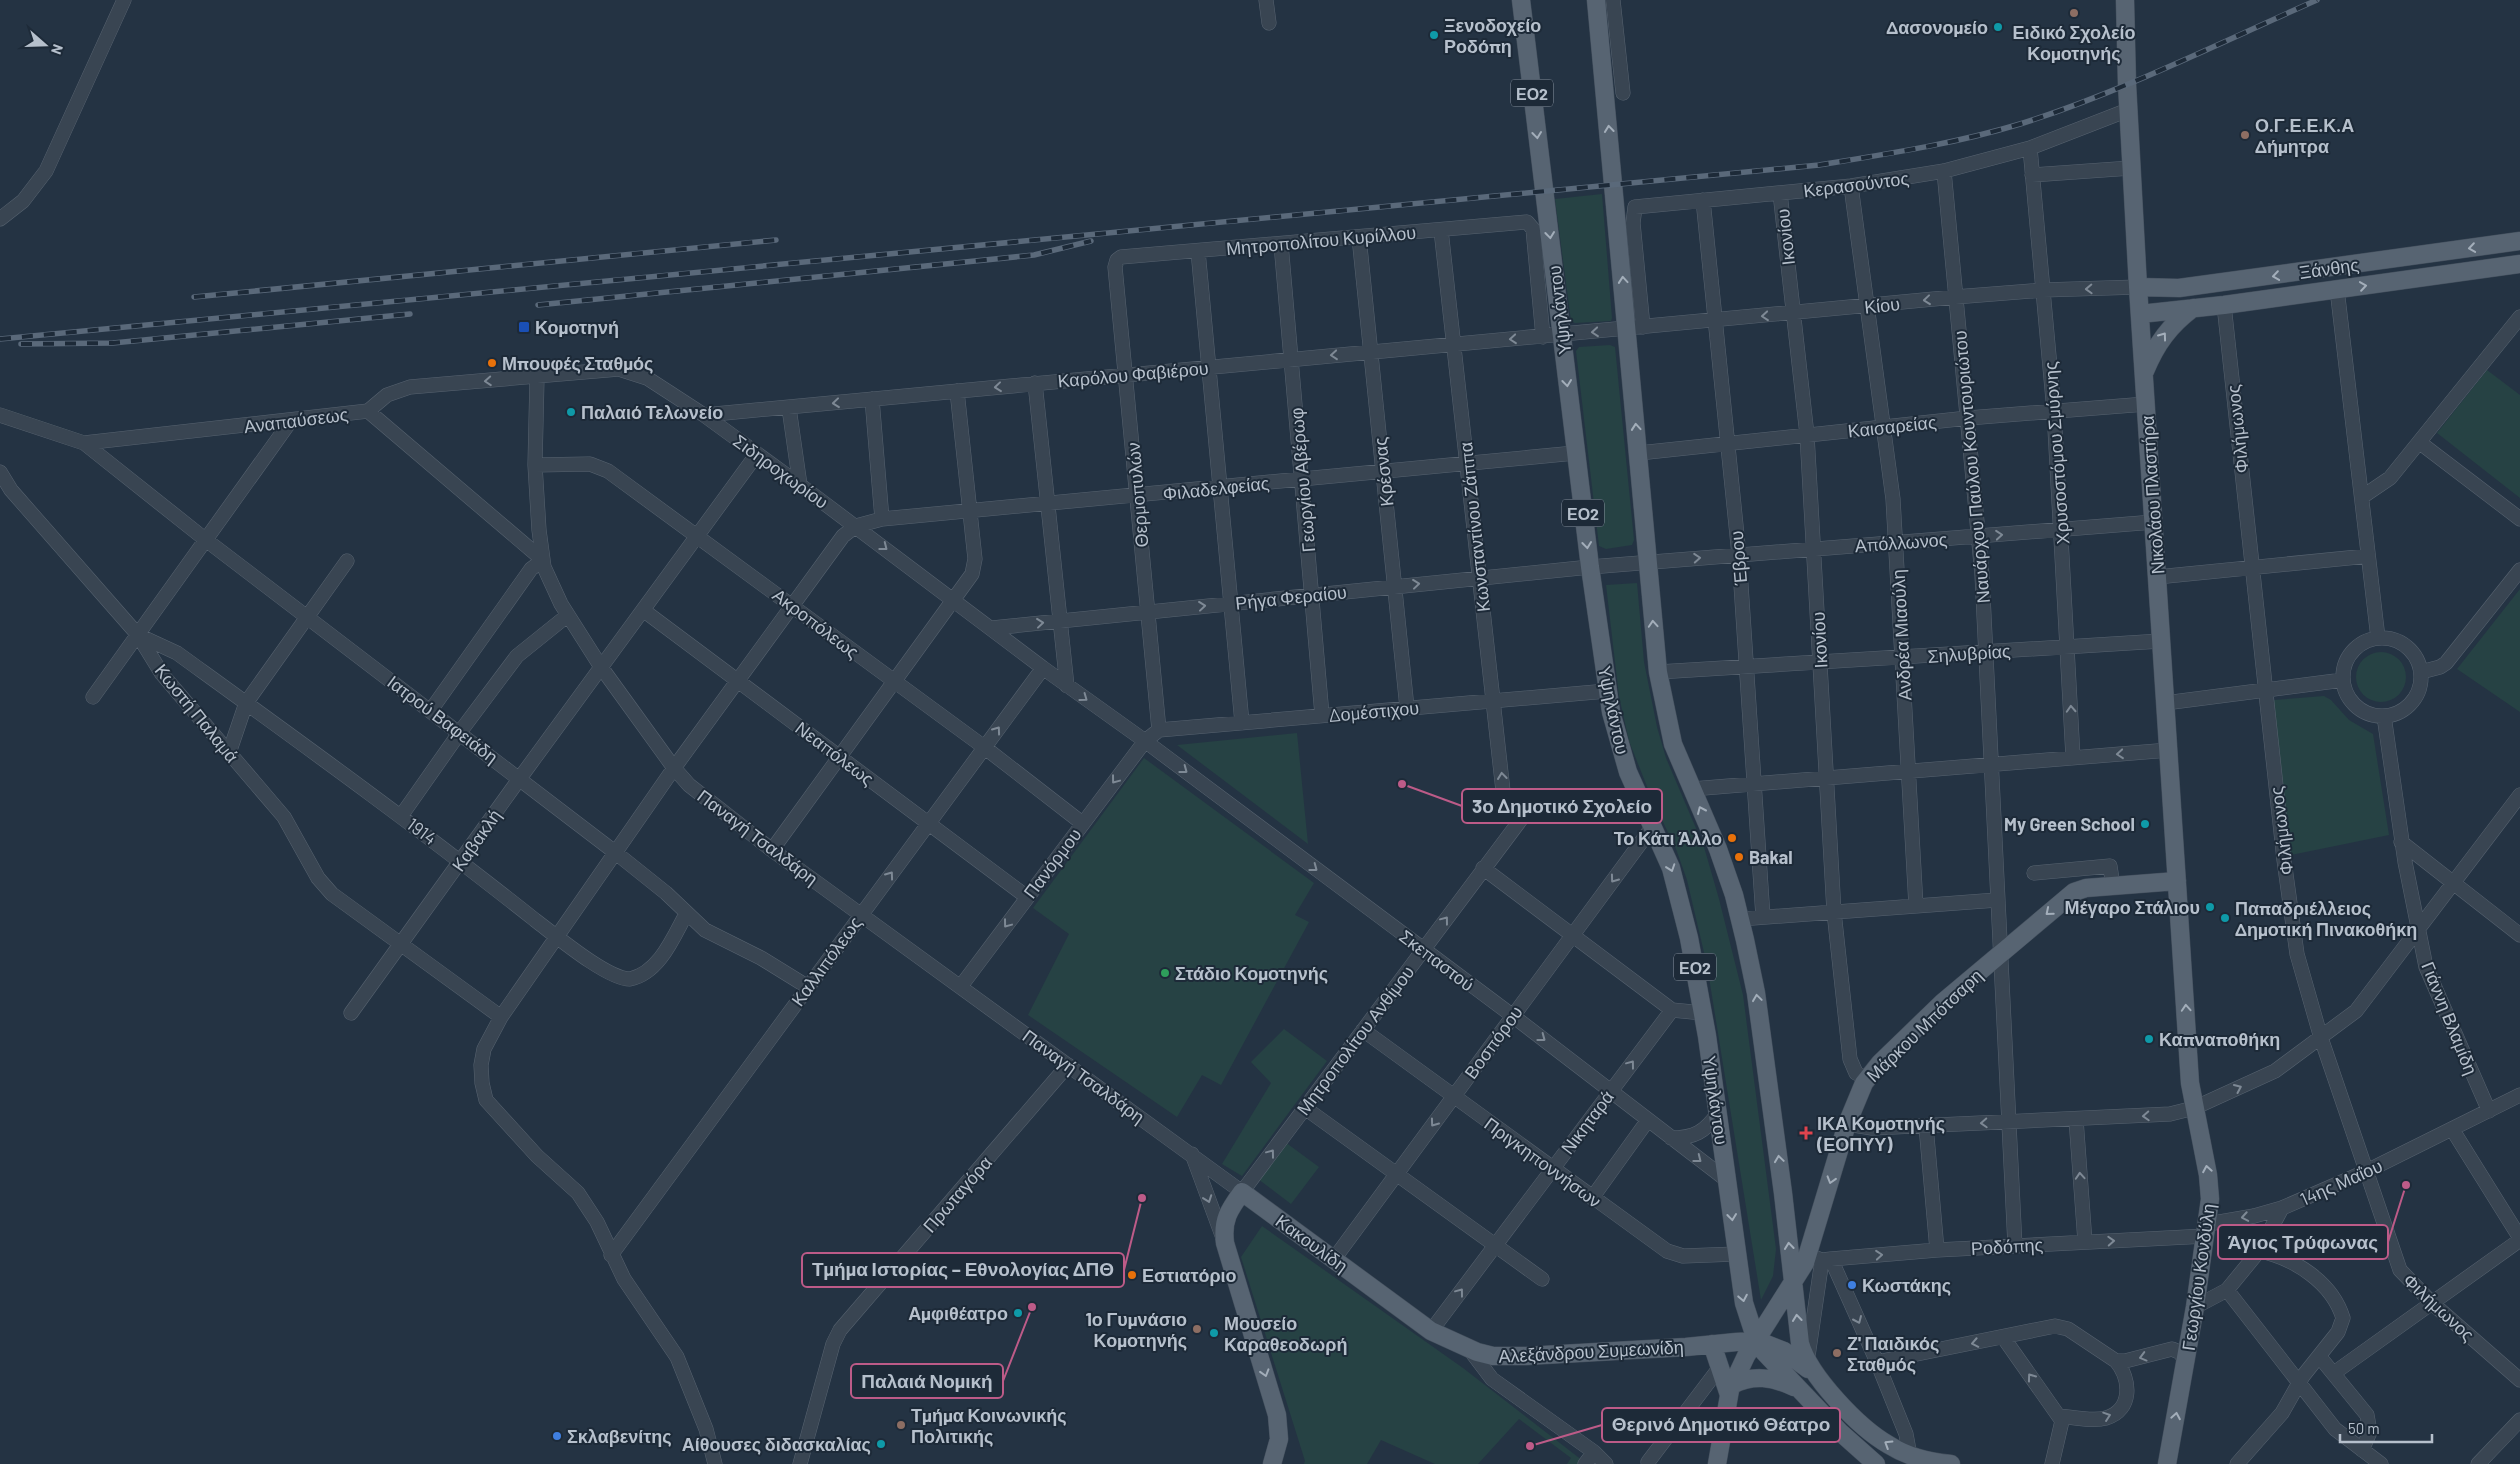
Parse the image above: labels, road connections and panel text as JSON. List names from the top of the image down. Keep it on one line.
{"streets":{"main road":["ΕΟ2","Ξάνθης","Υψηλάντου","Νικολάου Πλαστήρα","Μάρκου Μπότσαρη","Κακουλίδη","Γεωργίου Κονδύλη","Αλεξάνδρου Συμεωνίδη"],"street":["Κερασούντος","Ικονίου","Μητροπολίτου Κυρίλλου","Κίου","Καρόλου Φαβιέρου","Αναπαύσεως","Καισαρείας","Φιλήμωνος","Χρυσοστόμου Σμύρνης","Ναυάρχου Παύλου Κουντουριώτου","Σιδηροχωρίου","Κρέσνας","Γεωργίου Αβέρωφ","Φιλαδελφείας","Θερμοπυλών","Κωνσταντίνου Ζάππα","Απόλλωνος","Έβρου","Ρήγα Φεραίου","Ακροπόλεως","Ανδρέα Μιαούλη","Σηλυβρίας","Δομέστιχου","Κωστή Παλαμά","Ιατρού Βαφειάδη","Νεαπόλεως","1914","Παναγή Τσαλδάρη","Καβακλή","Πανόρμου","Σκεπαστού","Καλλιπόλεως","Γιάννη Βλαμίδη","Μητροπολίτου Ανθίμου","Βοσπόρου","Νικηταρά","Πριγκηποννήσων","14ης Μαΐου","Πρωταγόρα","Ροδόπης"]},"crossings":[["ΕΟ2","Υψηλάντου"],["ΕΟ2","Μάρκου Μπότσαρη"],["ΕΟ2","Αλεξάνδρου Συμεωνίδη"],["Κερασούντος","Ικονίου"],["Κερασούντος","Κίου"],["Κερασούντος","Χρυσοστόμου Σμύρνης"],["Κερασούντος","Ναυάρχου Παύλου Κουντουριώτου"],["Κερασούντος","Νικολάου Πλαστήρα"],["Κερασούντος","Έβρου"],["Κερασούντος","Ανδρέα Μιαούλη"],["Ικονίου","Κίου"],["Ικονίου","Καισαρείας"],["Ικονίου","Απόλλωνος"],["Ικονίου","Σηλυβρίας"],["Ικονίου","Μάρκου Μπότσαρη"],["Μητροπολίτου Κυρίλλου","Καρόλου Φαβιέρου"],["Μητροπολίτου Κυρίλλου","Κρέσνας"],["Μητροπολίτου Κυρίλλου","Γεωργίου Αβέρωφ"],["Μητροπολίτου Κυρίλλου","Θερμοπυλών"],["Μητροπολίτου Κυρίλλου","Κωνσταντίνου Ζάππα"],["Ξάνθης","Κίου"],["Ξάνθης","Φιλήμωνος"],["Ξάνθης","Νικολάου Πλαστήρα"],["Κίου","Υψηλάντου"],["Κίου","Καρόλου Φαβιέρου"],["Κίου","Χρυσοστόμου Σμύρνης"],["Κίου","Ναυάρχου Παύλου Κουντουριώτου"],["Κίου","Νικολάου Πλαστήρα"],["Κίου","Έβρου"],["Κίου","Ανδρέα Μιαούλη"],["Υψηλάντου","Καρόλου Φαβιέρου"],["Υψηλάντου","Φιλαδελφείας"],["Υψηλάντου","Απόλλωνος"],["Υψηλάντου","Ρήγα Φεραίου"],["Υψηλάντου","Δομέστιχου"],["Υψηλάντου","Σκεπαστού"],["Υψηλάντου","Μάρκου Μπότσαρη"],["Υψηλάντου","Βοσπόρου"],["Υψηλάντου","Πριγκηποννήσων"],["Υψηλάντου","Αλεξάνδρου Συμεωνίδη"],["Καρόλου Φαβιέρου","Σιδηροχωρίου"],["Καρόλου Φαβιέρου","Κρέσνας"],["Καρόλου Φαβιέρου","Γεωργίου Αβέρωφ"],["Καρόλου Φαβιέρου","Θερμοπυλών"],["Καρόλου Φαβιέρου","Κωνσταντίνου Ζάππα"],["Αναπαύσεως","Σιδηροχωρίου"],["Αναπαύσεως","Ιατρού Βαφειάδη"],["Αναπαύσεως","Παναγή Τσαλδάρη"],["Καισαρείας","Χρυσοστόμου Σμύρνης"],["Καισαρείας","Ναυάρχου Παύλου Κουντουριώτου"],["Καισαρείας","Νικολάου Πλαστήρα"],["Καισαρείας","Έβρου"],["Καισαρείας","Ανδρέα Μιαούλη"],["Φιλήμωνος","14ης Μαΐου"],["Χρυσοστόμου Σμύρνης","Απόλλωνος"],["Χρυσοστόμου Σμύρνης","Σηλυβρίας"],["Ναυάρχου Παύλου Κουντουριώτου","Απόλλωνος"],["Ναυάρχου Παύλου Κουντουριώτου","Σηλυβρίας"],["Ναυάρχου Παύλου Κουντουριώτου","Μάρκου Μπότσαρη"],["Ναυάρχου Παύλου Κουντουριώτου","Ροδόπης"],["Σιδηροχωρίου","Φιλαδελφείας"],["Σιδηροχωρίου","Ρήγα Φεραίου"],["Σιδηροχωρίου","Παναγή Τσαλδάρη"],["Σιδηροχωρίου","Καβακλή"],["Σιδηροχωρίου","Πανόρμου"],["Σιδηροχωρίου","Σκεπαστού"],["Σιδηροχωρίου","Καλλιπόλεως"],["Κρέσνας","Φιλαδελφείας"],["Κρέσνας","Ρήγα Φεραίου"],["Κρέσνας","Δομέστιχου"],["Γεωργίου Αβέρωφ","Φιλαδελφείας"],["Γεωργίου Αβέρωφ","Ρήγα Φεραίου"],["Γεωργίου Αβέρωφ","Δομέστιχου"],["Φιλαδελφείας","Θερμοπυλών"],["Φιλαδελφείας","Κωνσταντίνου Ζάππα"],["Θερμοπυλών","Ρήγα Φεραίου"],["Θερμοπυλών","Δομέστιχου"],["Νικολάου Πλαστήρα","Απόλλωνος"],["Νικολάου Πλαστήρα","Σηλυβρίας"],["Νικολάου Πλαστήρα","Μάρκου Μπότσαρη"],["Νικολάου Πλαστήρα","Γεωργίου Κονδύλη"],["Κωνσταντίνου Ζάππα","Ρήγα Φεραίου"],["Κωνσταντίνου Ζάππα","Δομέστιχου"],["Κωνσταντίνου Ζάππα","Μητροπολίτου Ανθίμου"],["Απόλλωνος","Έβρου"],["Απόλλωνος","Ρήγα Φεραίου"],["Απόλλωνος","Ανδρέα Μιαούλη"],["Έβρου","Σηλυβρίας"],["Ακροπόλεως","Παναγή Τσαλδάρη"],["Ακροπόλεως","Καβακλή"],["Ακροπόλεως","Πανόρμου"],["Ακροπόλεως","Καλλιπόλεως"],["Ανδρέα Μιαούλη","Σηλυβρίας"],["Κωστή Παλαμά","1914"],["Κωστή Παλαμά","Καβακλή"],["Ιατρού Βαφειάδη","1914"],["Ιατρού Βαφειάδη","Καβακλή"],["Ιατρού Βαφειάδη","Καλλιπόλεως"],["Νεαπόλεως","Καβακλή"],["Νεαπόλεως","Πανόρμου"],["Νεαπόλεως","Καλλιπόλεως"],["1914","Καβακλή"],["Παναγή Τσαλδάρη","Καβακλή"],["Παναγή Τσαλδάρη","Πανόρμου"],["Παναγή Τσαλδάρη","Καλλιπόλεως"],["Παναγή Τσαλδάρη","Πρωταγόρα"],["Παναγή Τσαλδάρη","Κακουλίδη"],["Πανόρμου","Σκεπαστού"],["Σκεπαστού","Μητροπολίτου Ανθίμου"],["Σκεπαστού","Βοσπόρου"],["Σκεπαστού","Νικηταρά"],["Γιάννη Βλαμίδη","14ης Μαΐου"],["Μάρκου Μπότσαρη","Ροδόπης"],["Μάρκου Μπότσαρη","Γεωργίου Κονδύλη"],["Μάρκου Μπότσαρη","Αλεξάνδρου Συμεωνίδη"],["Μητροπολίτου Ανθίμου","Πριγκηποννήσων"],["Μητροπολίτου Ανθίμου","Κακουλίδη"],["Βοσπόρου","Πριγκηποννήσων"],["Βοσπόρου","Κακουλίδη"],["Νικηταρά","Πριγκηποννήσων"],["Νικηταρά","Κακουλίδη"],["Νικηταρά","Αλεξάνδρου Συμεωνίδη"],["14ης Μαΐου","Ροδόπης"],["14ης Μαΐου","Γεωργίου Κονδύλη"],["Κακουλίδη","Αλεξάνδρου Συμεωνίδη"],["Ροδόπης","Γεωργίου Κονδύλη"]],"one_way":["Κίου","Καρόλου Φαβιέρου","Ρήγα Φεραίου","Πανόρμου","Σκεπαστού","Μητροπολίτου Ανθίμου","Βοσπόρου","Νικηταρά","Γεωργίου Κονδύλη"],"places":{"other":["Ειδικό Σχολείο Κομοτηνής","Δασονομείο","Ξενοδοχείο Ροδόπη","Ο.Γ.Ε.Ε.Κ.Α Δήμητρα","Μπουφές Σταθμός","Παλαιό Τελωνείο","3ο Δημοτικό Σχολείο","My Green School","Το Κάτι Άλλο","Bakal","Μέγαρο Στάλιου","Παπαδριέλλειος Δημοτική Πινακοθήκη","Στάδιο Κομοτηνής","Καπναποθήκη","Άγιος Τρύφωνας","Τμήμα Ιστορίας – Εθνολογίας ΔΠΘ","Εστιατόριο","Κωστάκης","Παλαιά Νομική","Αμφιθέατρο","1ο Γυμνάσιο Κομοτηνής","Μουσείο Καραθεοδωρή","Ζ' Παιδικός Σταθμός","Τμήμα Κοινωνικής Πολιτικής","Σκλαβενίτης","Αίθουσες διδασκαλίας","Θερινό Δημοτικό Θέατρο"],"transit":["Κομοτηνή"],"health":["ΙΚΑ Κομοτηνής (ΕΟΠΥΥ)"]},"scale_bar":"50 m","north":"right"}
